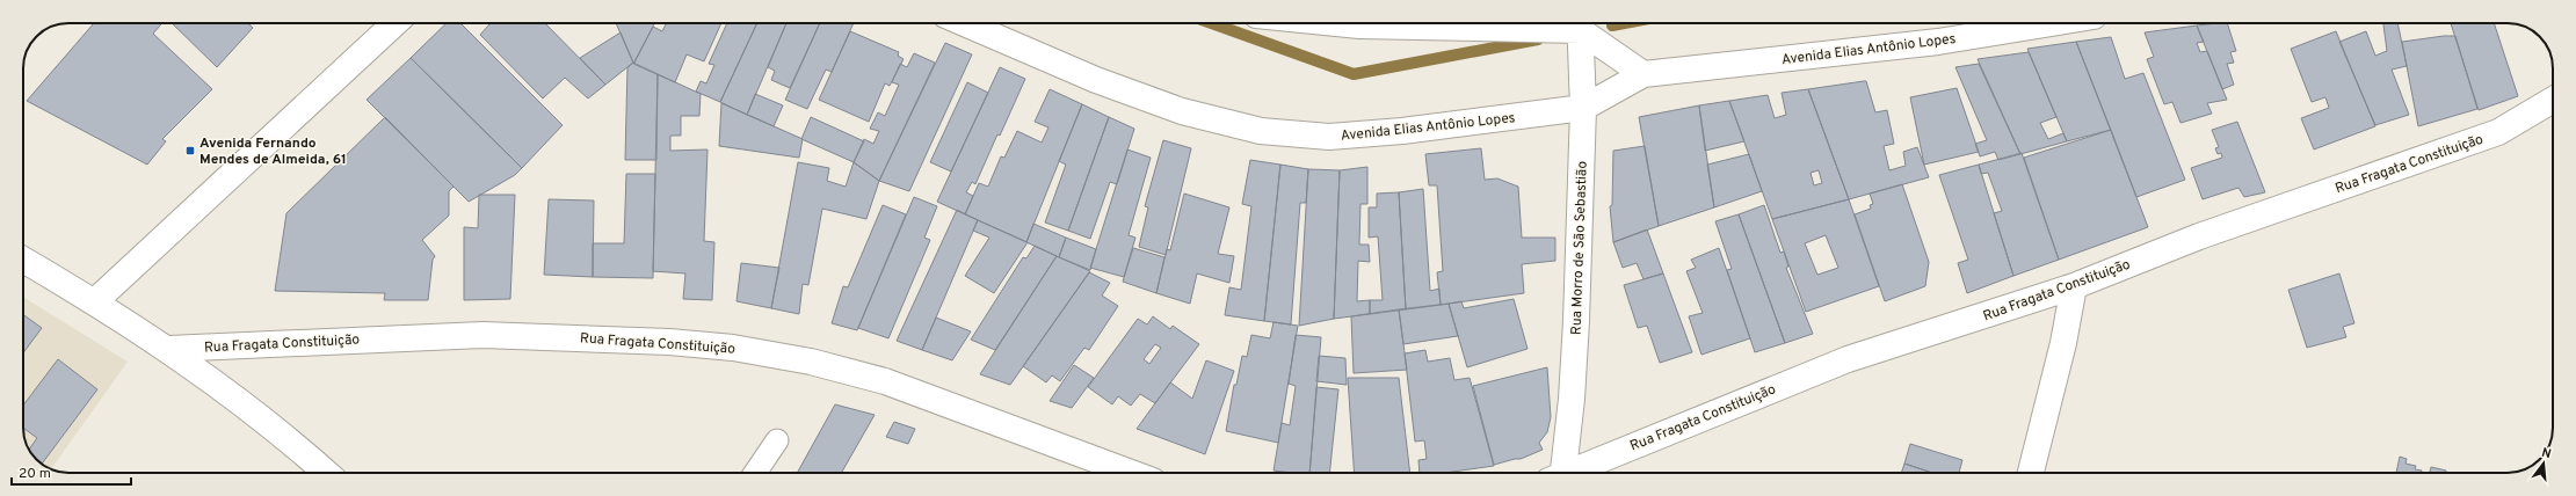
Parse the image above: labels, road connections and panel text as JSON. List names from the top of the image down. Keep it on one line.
{"streets":{"street":["Avenida Elias Antônio Lopes","Rua Fragata Constituição","Rua Morro de São Sebastião"]},"crossings":[["Avenida Elias Antônio Lopes","Rua Morro de São Sebastião"]],"places":{"transit":["Avenida Fernando Mendes de Almeida, 61"]},"scale_bar":"20 m","north":"top"}
